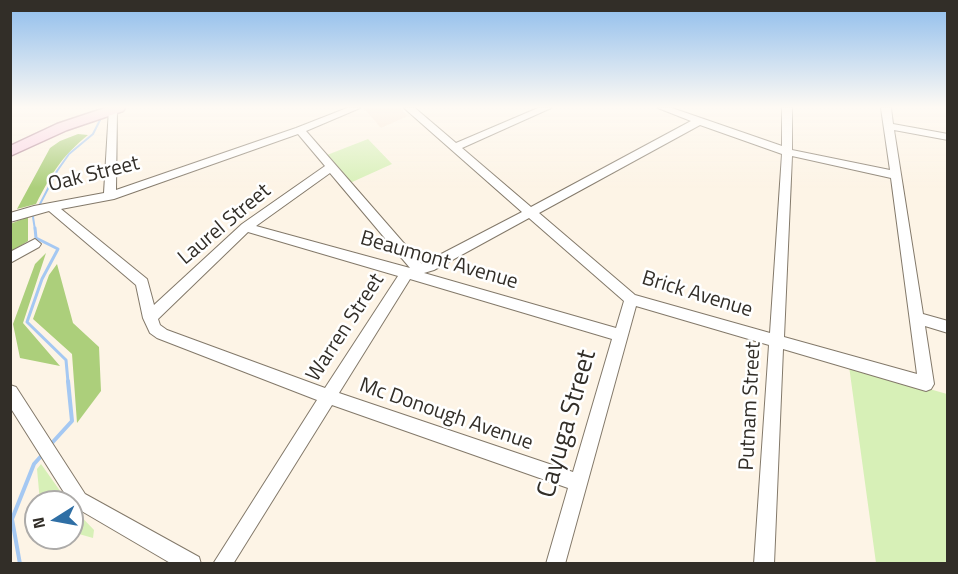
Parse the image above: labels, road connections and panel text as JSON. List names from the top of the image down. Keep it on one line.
{"streets":{"street":["Oak Street","Laurel Street","Beaumont Avenue","Brick Avenue","Warren Street","Putnam Street","Mc Donough Avenue","Cayuga Street"]},"crossings":[["Laurel Street","Beaumont Avenue"],["Laurel Street","Mc Donough Avenue"],["Beaumont Avenue","Warren Street"],["Beaumont Avenue","Cayuga Street"],["Brick Avenue","Putnam Street"],["Brick Avenue","Cayuga Street"],["Warren Street","Mc Donough Avenue"],["Mc Donough Avenue","Cayuga Street"]],"north":"left"}
